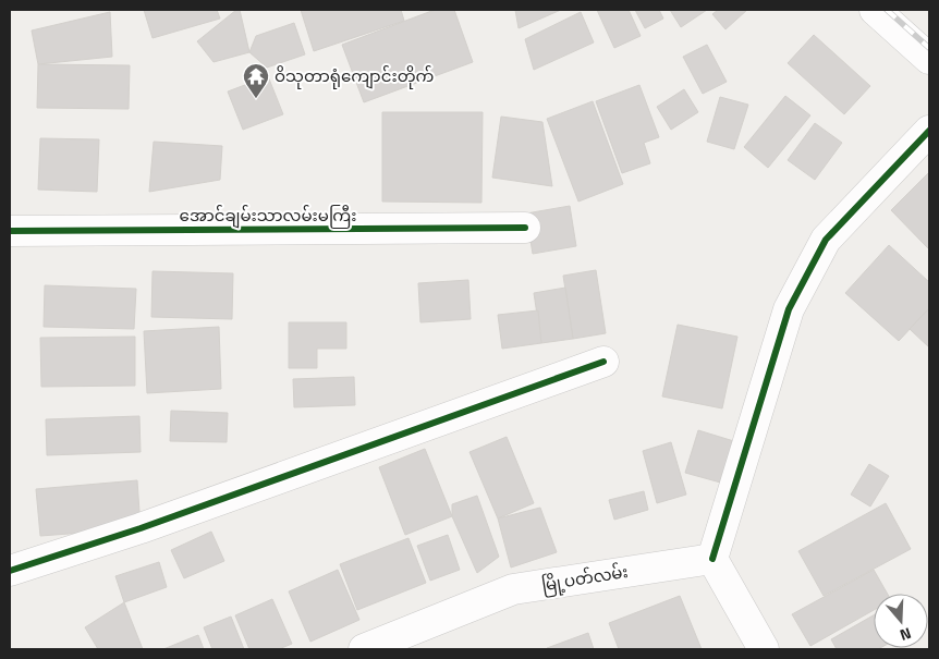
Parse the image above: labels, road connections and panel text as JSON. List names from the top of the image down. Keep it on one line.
{"streets":{"street":["အောင်ချမ်းသာလမ်းမကြီး","မြို့ပတ်လမ်း"]},"places":{"temple":["ဝိသုတာရုံကျောင်းတိုက်"]},"north":"bottom"}
